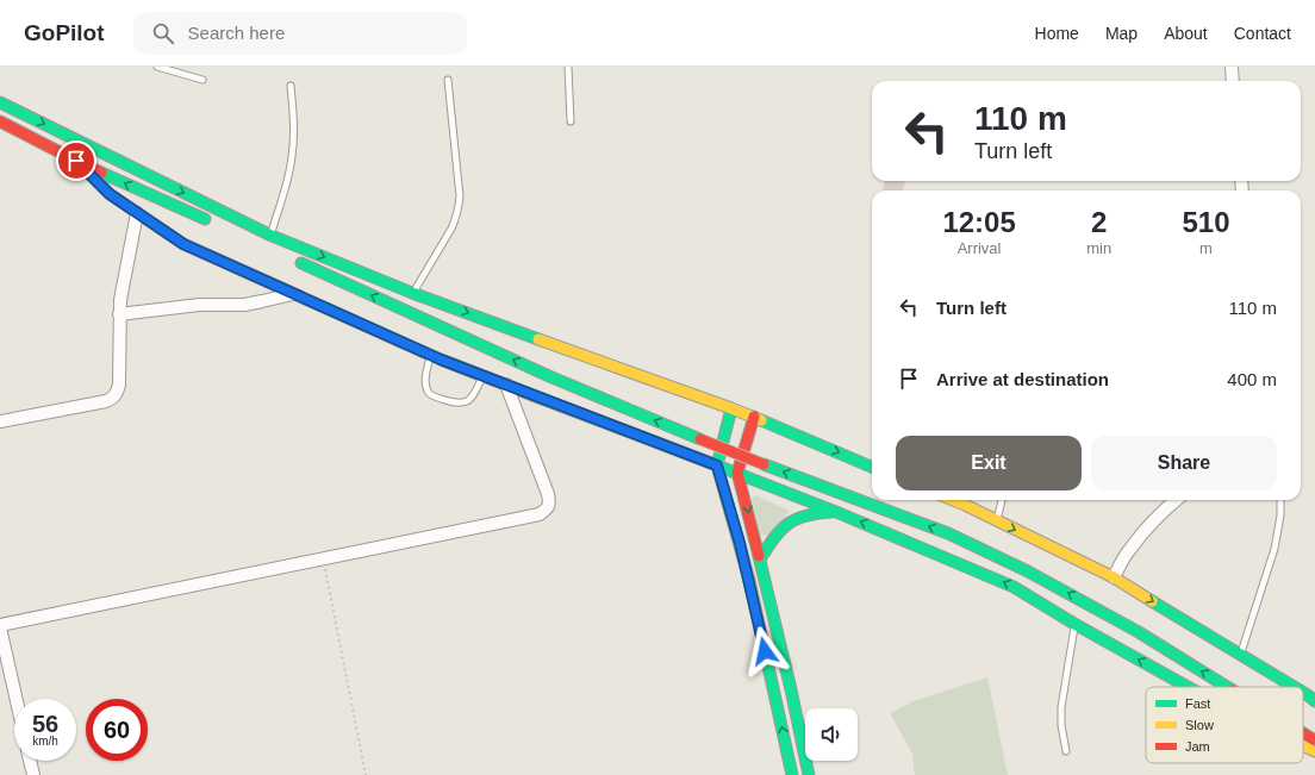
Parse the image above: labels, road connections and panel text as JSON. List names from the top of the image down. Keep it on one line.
{"legend":["Fast","Slow","Jam"],"page":{"header":"GoPilot","search":"Search here","nav":["Home","Map","About","Contact"],"turn":["110 m","Turn left"],"eta":["12:05","Arrival","2","min","510","m"],"list":[{"name":"Turn left","value":"110 m"},{"name":"Arrive at destination","value":"400 m"}],"buttons":["Exit","Share"],"speed":"56 km/h","limit":"60"}}
